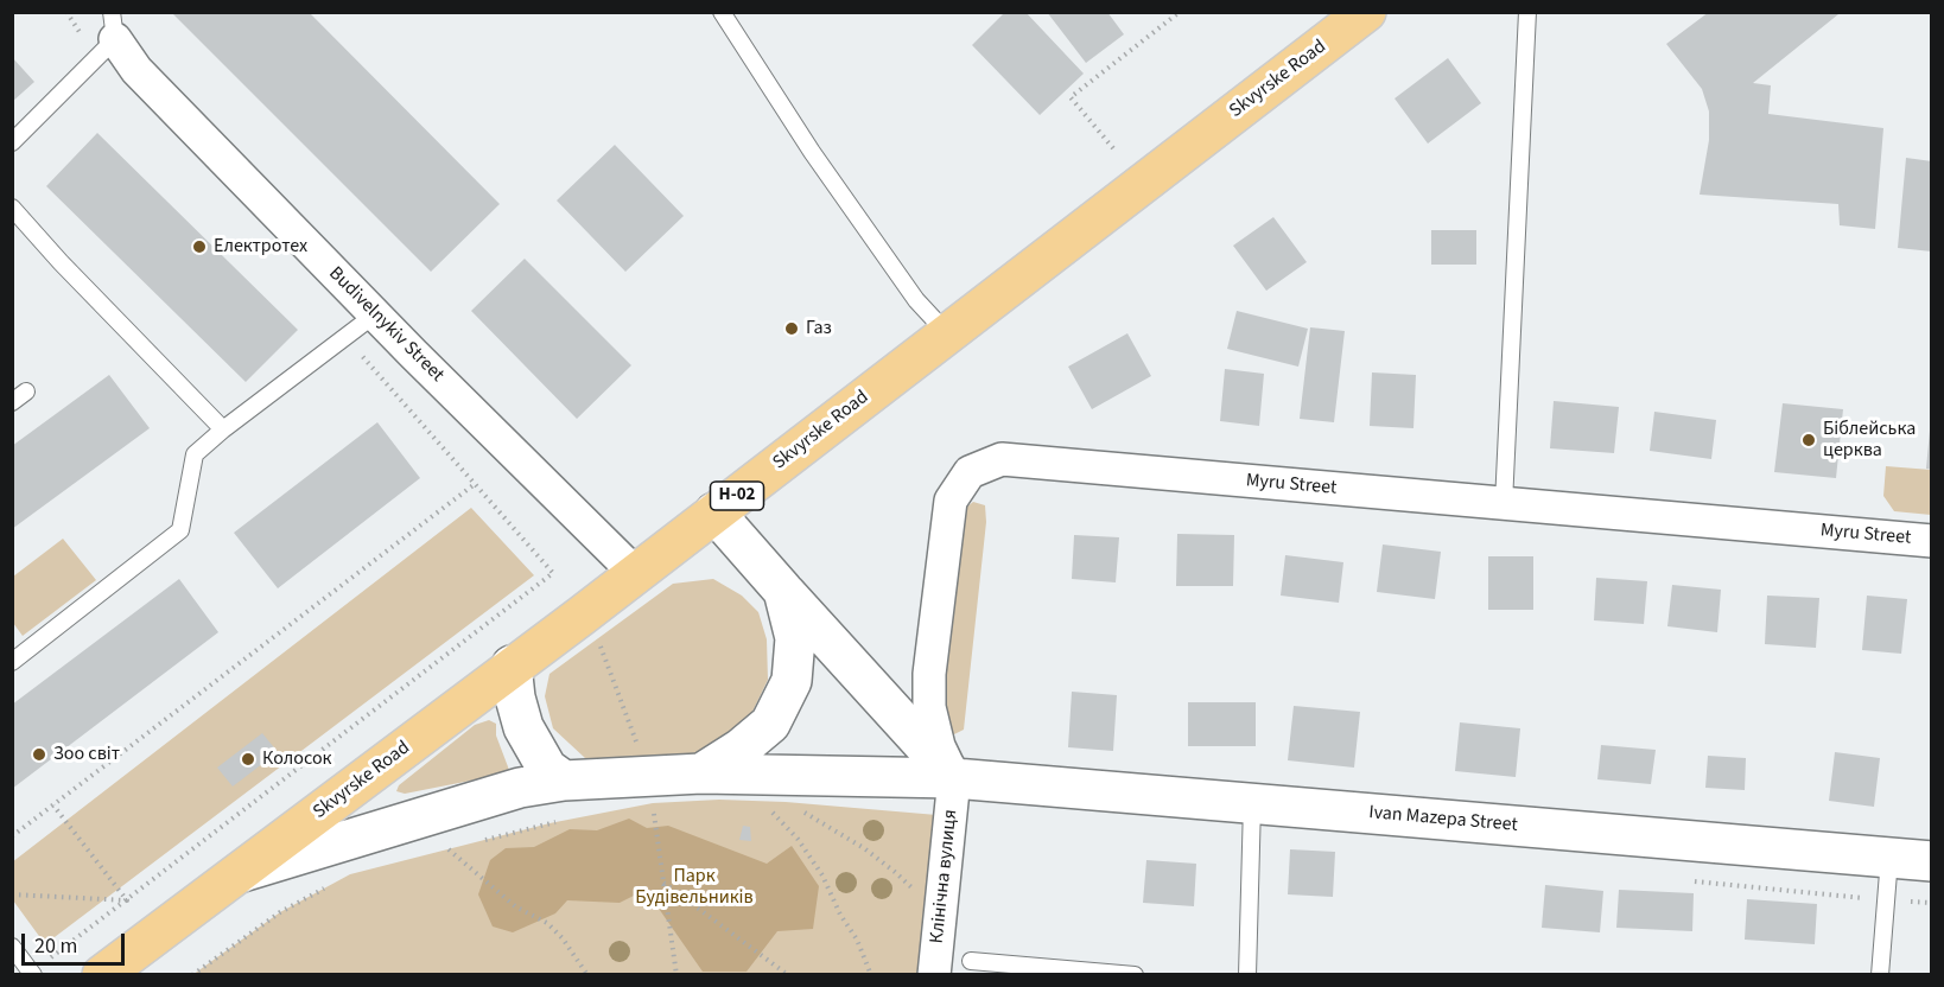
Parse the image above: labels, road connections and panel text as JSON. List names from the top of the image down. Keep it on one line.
{"streets":{"main road":["Skvyrske Road","Н-02"],"street":["Budivelnykiv Street","Myru Street","Ivan Mazepa Street","Клінічна вулиця"]},"crossings":[["Skvyrske Road","Budivelnykiv Street"],["Skvyrske Road","Ivan Mazepa Street"],["Myru Street","Ivan Mazepa Street"],["Myru Street","Клінічна вулиця"],["Ivan Mazepa Street","Клінічна вулиця"]],"parks":["Парк Будівельників"],"places":["Електротех","Газ","Біблейська церква","Зоо світ","Колосок"],"scale_bar":"20 m"}
